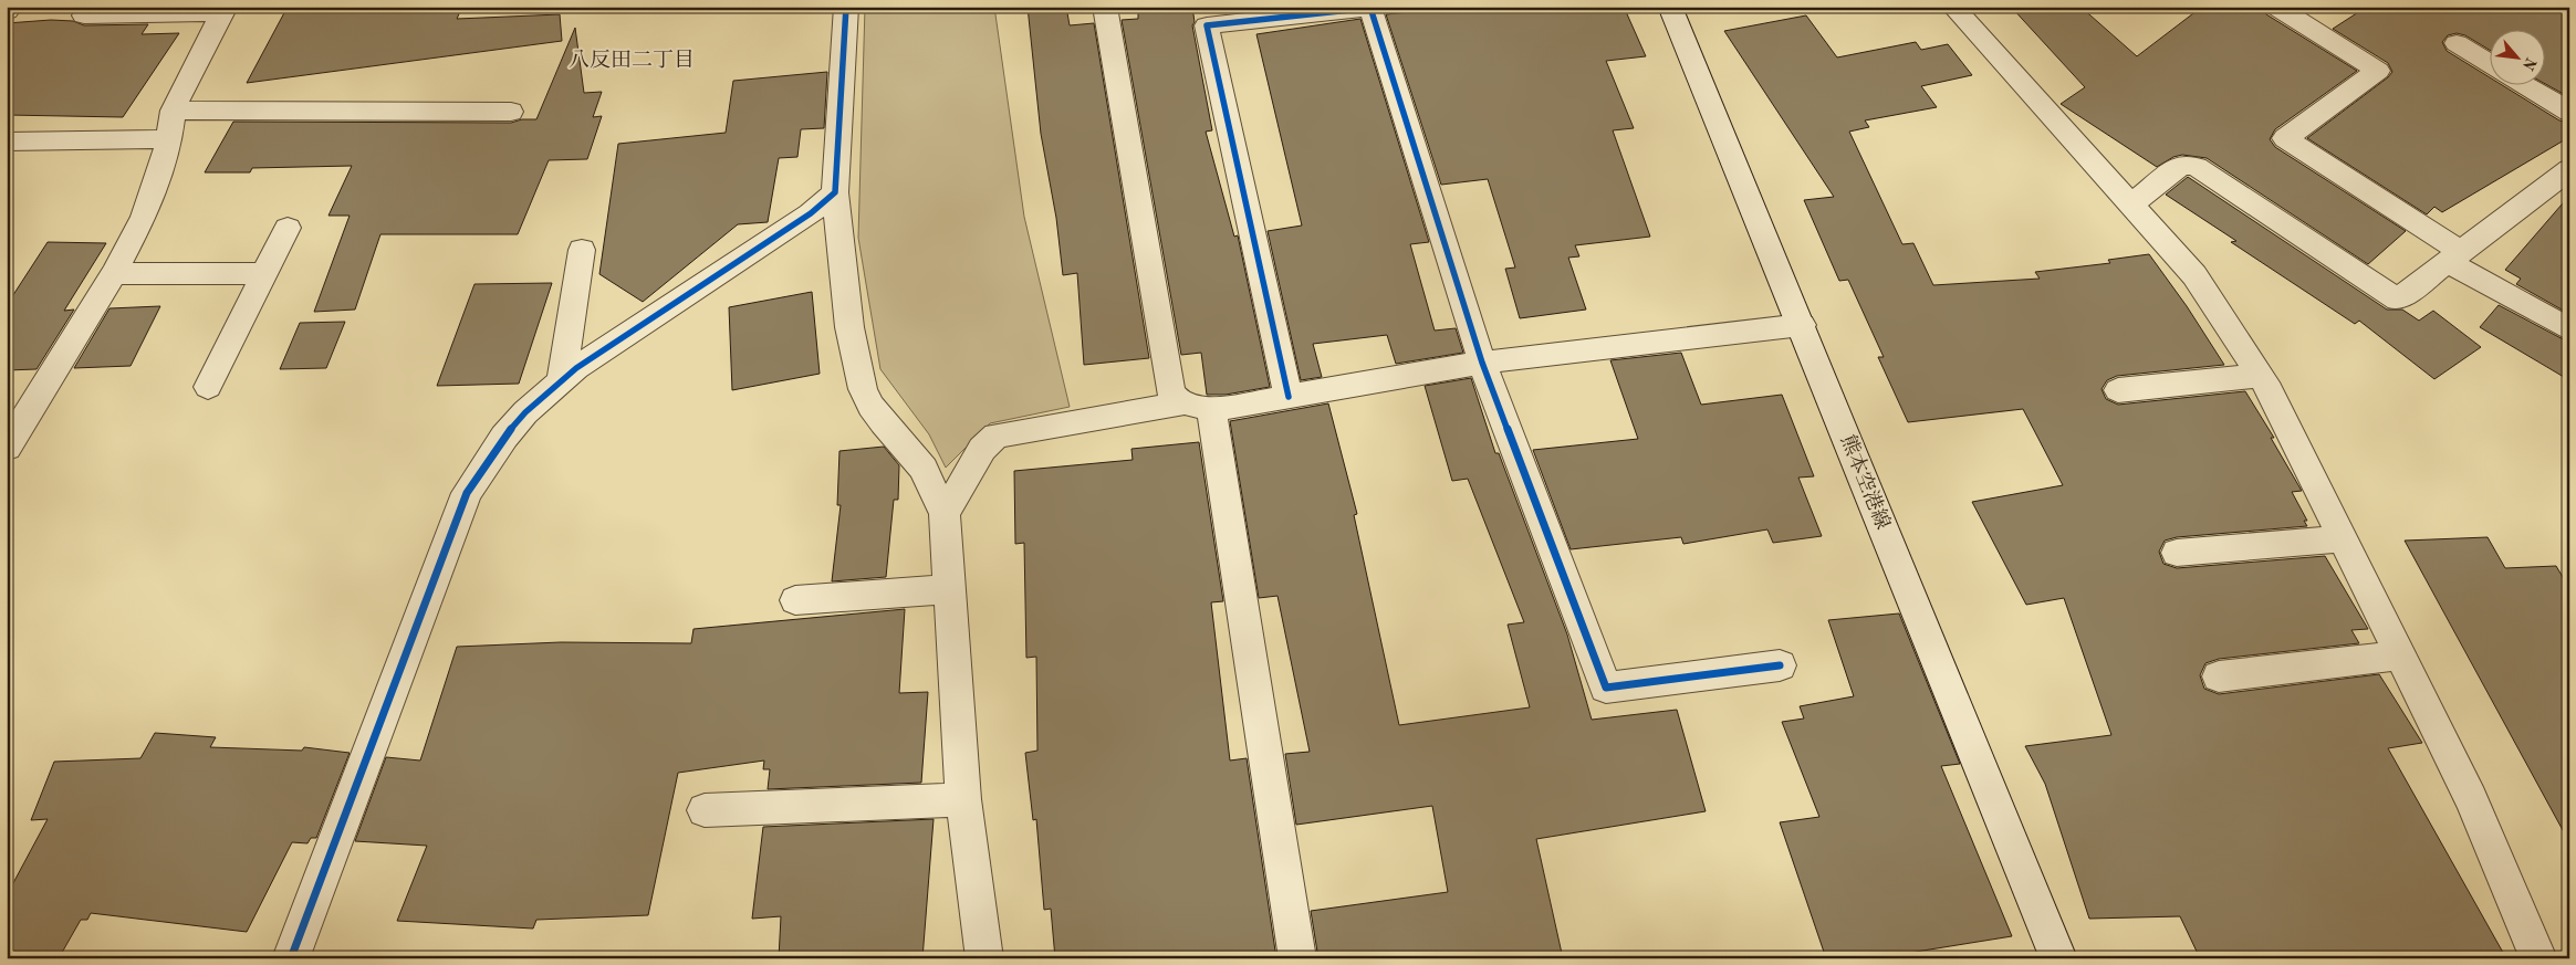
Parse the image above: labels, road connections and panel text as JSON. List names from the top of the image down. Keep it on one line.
{"streets":{"street":["熊本空港線"]},"districts":["八反田二丁目"],"north":"bottom right"}
